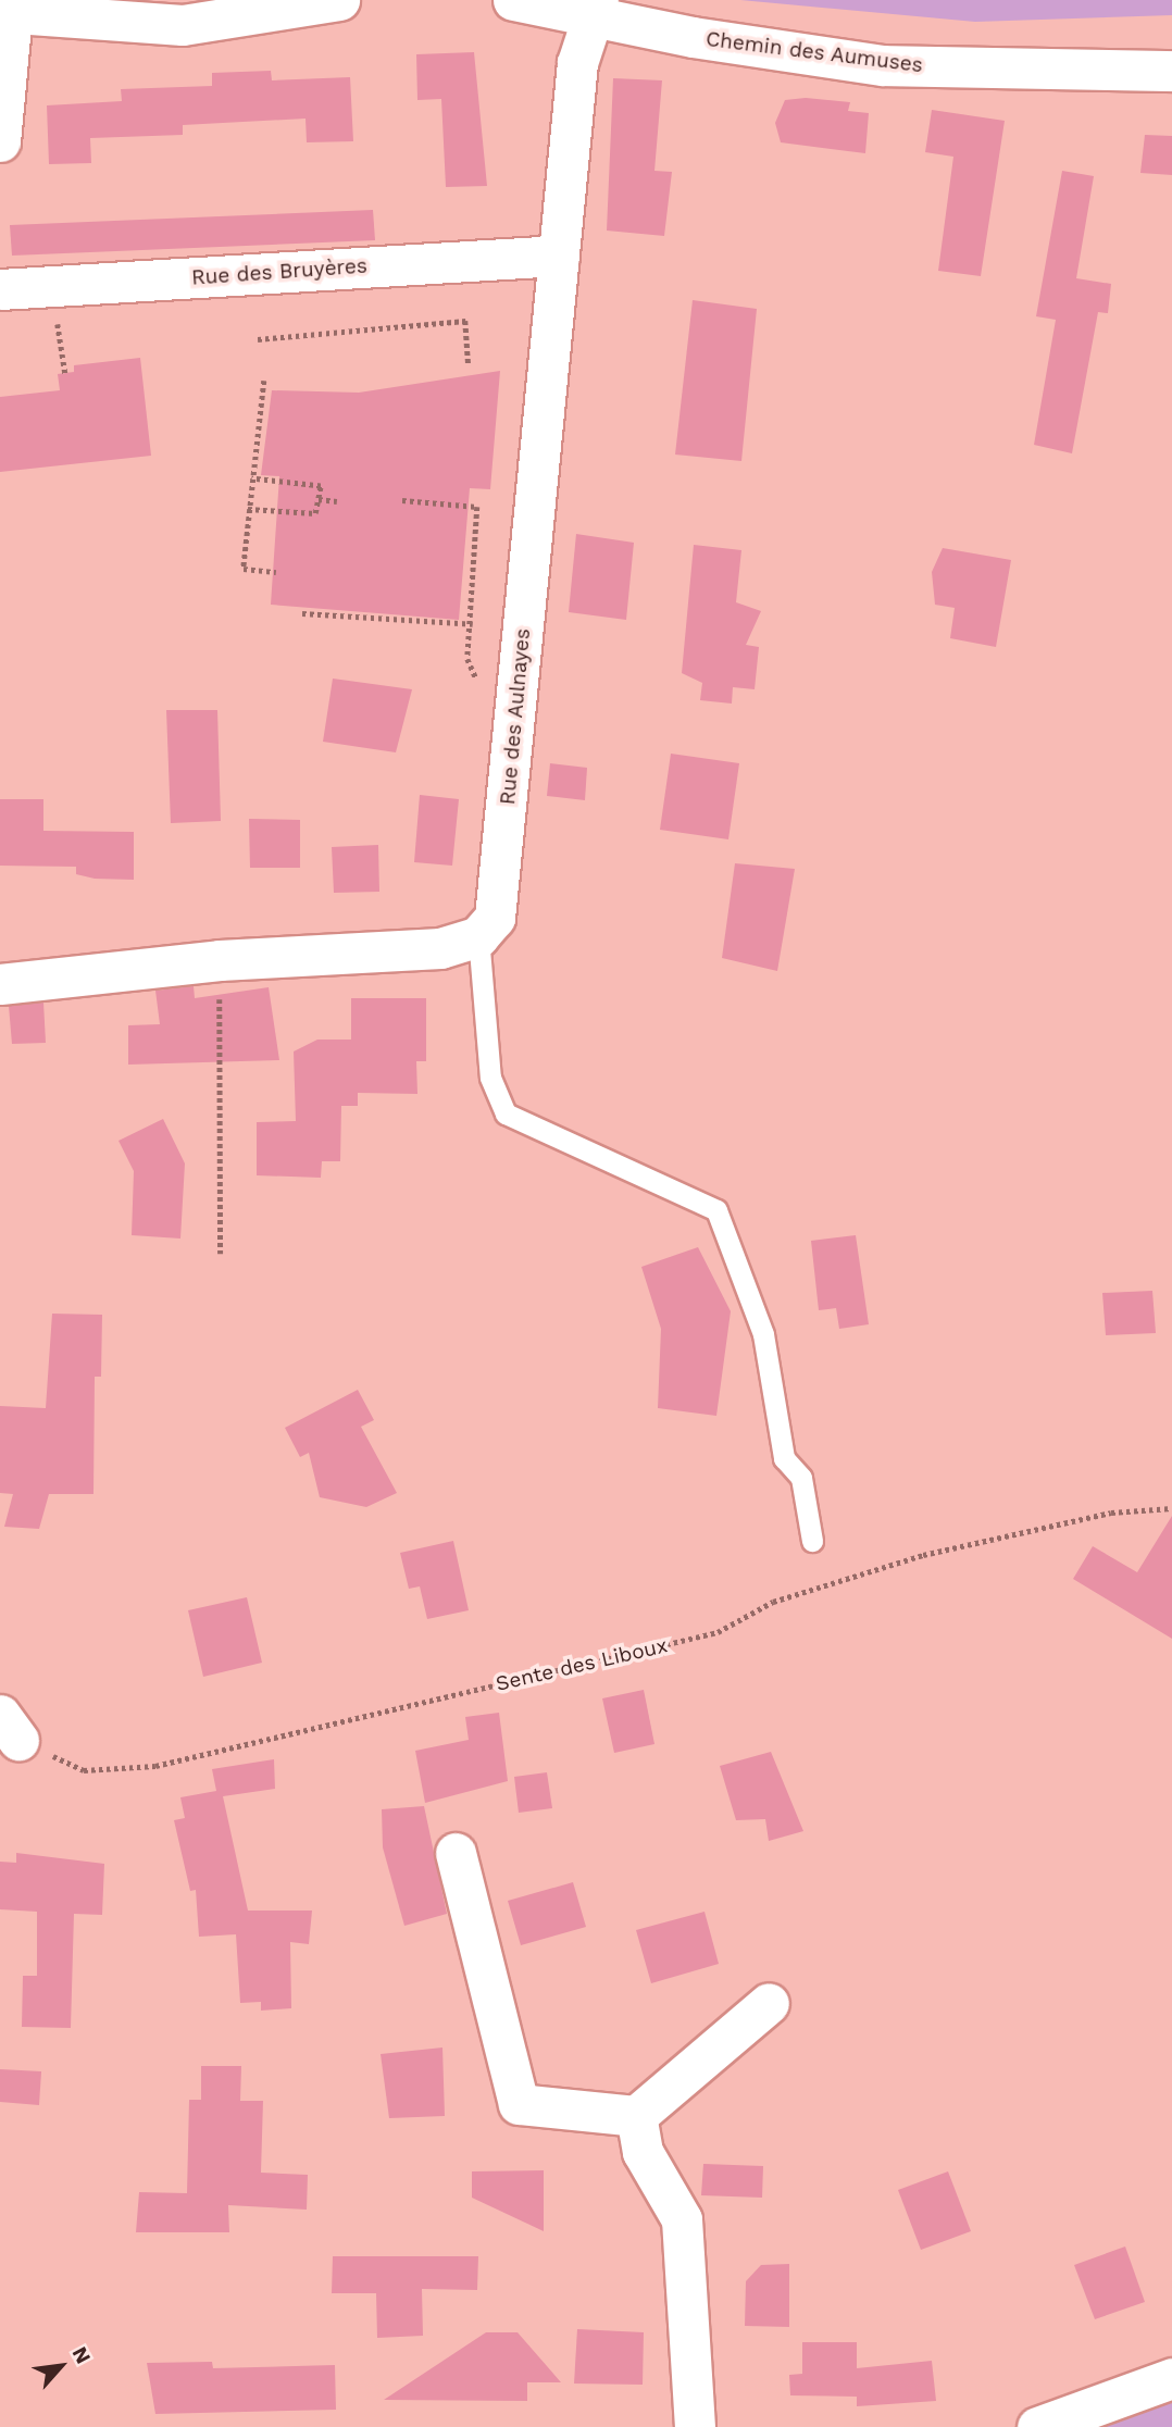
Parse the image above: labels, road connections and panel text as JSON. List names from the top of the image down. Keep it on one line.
{"streets":{"street":["Chemin des Aumuses","Rue des Bruyères","Rue des Aulnayes"],"path":["Sente des Liboux"]},"crossings":[["Chemin des Aumuses","Rue des Aulnayes"],["Rue des Bruyères","Rue des Aulnayes"]],"north":"top right"}
